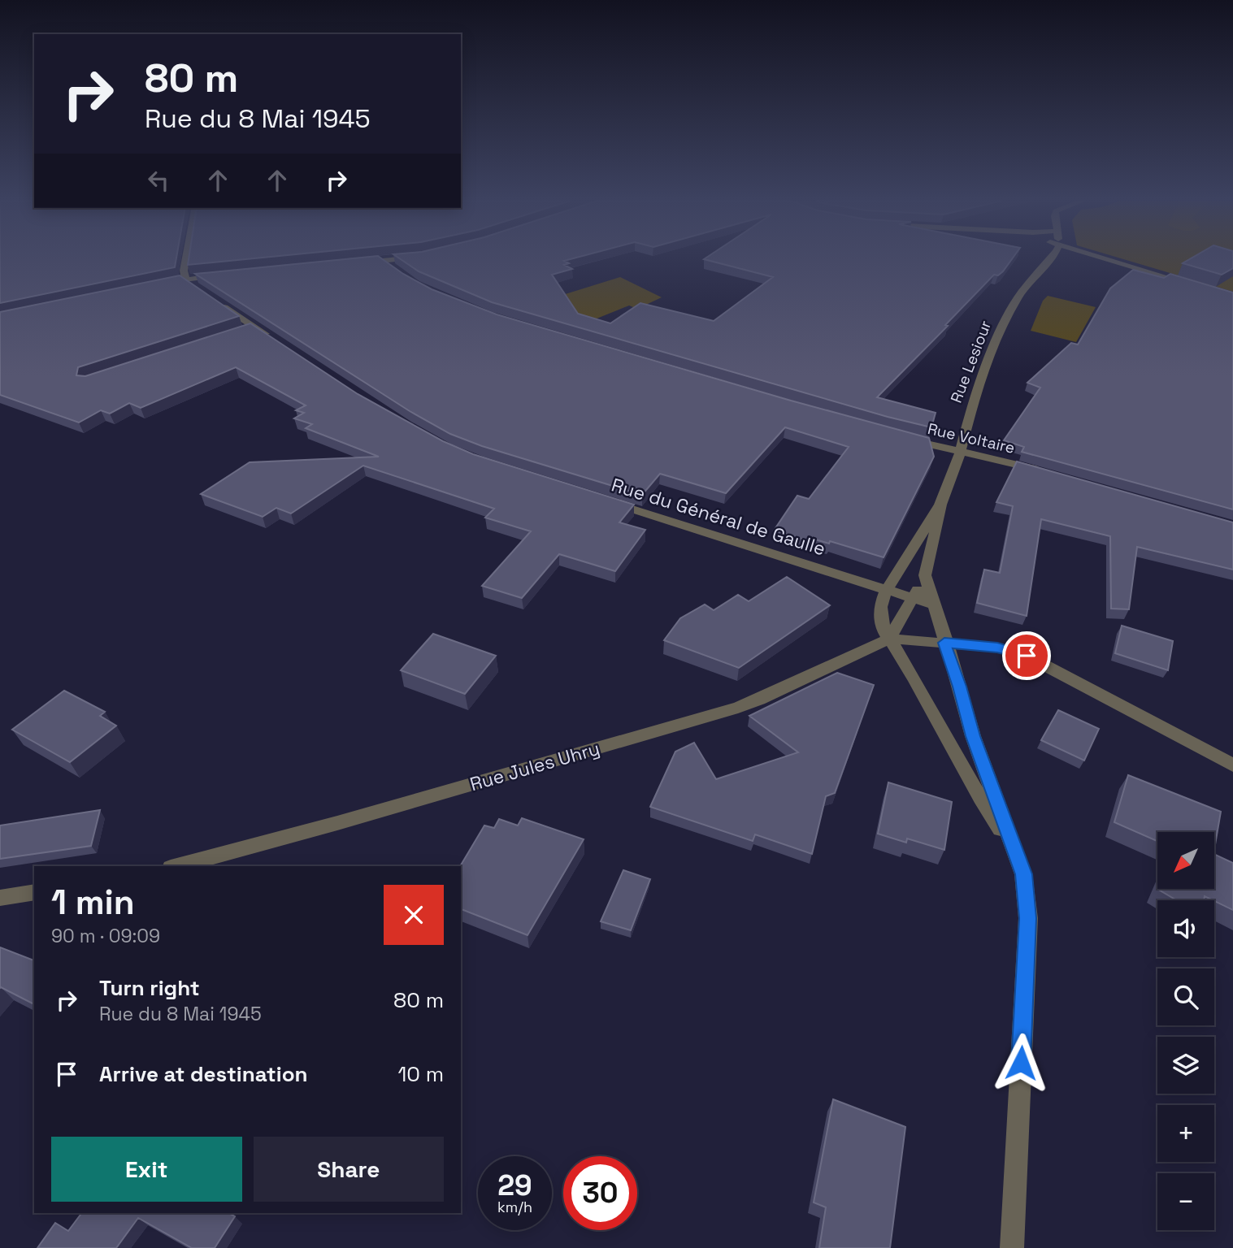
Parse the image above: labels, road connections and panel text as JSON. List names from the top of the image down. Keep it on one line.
{"streets":{"street":["Rue Lesiour","Rue Voltaire","Rue du Général de Gaulle","Rue Jules Uhry"]},"crossings":[["Rue Lesiour","Rue Voltaire"],["Rue Lesiour","Rue du Général de Gaulle"],["Rue Lesiour","Rue Jules Uhry"]],"north":"bottom left","page":{"turn":["80 m","Rue du 8 Mai 1945"],"map_buttons":["+","−"],"heading":["1 min","90 m · 09:09"],"list":[{"name":"Turn right","note":"Rue du 8 Mai 1945","value":"80 m"},{"name":"Arrive at destination","value":"10 m"}],"buttons":["Exit","Share"],"speed":"29 km/h","limit":"30"}}
